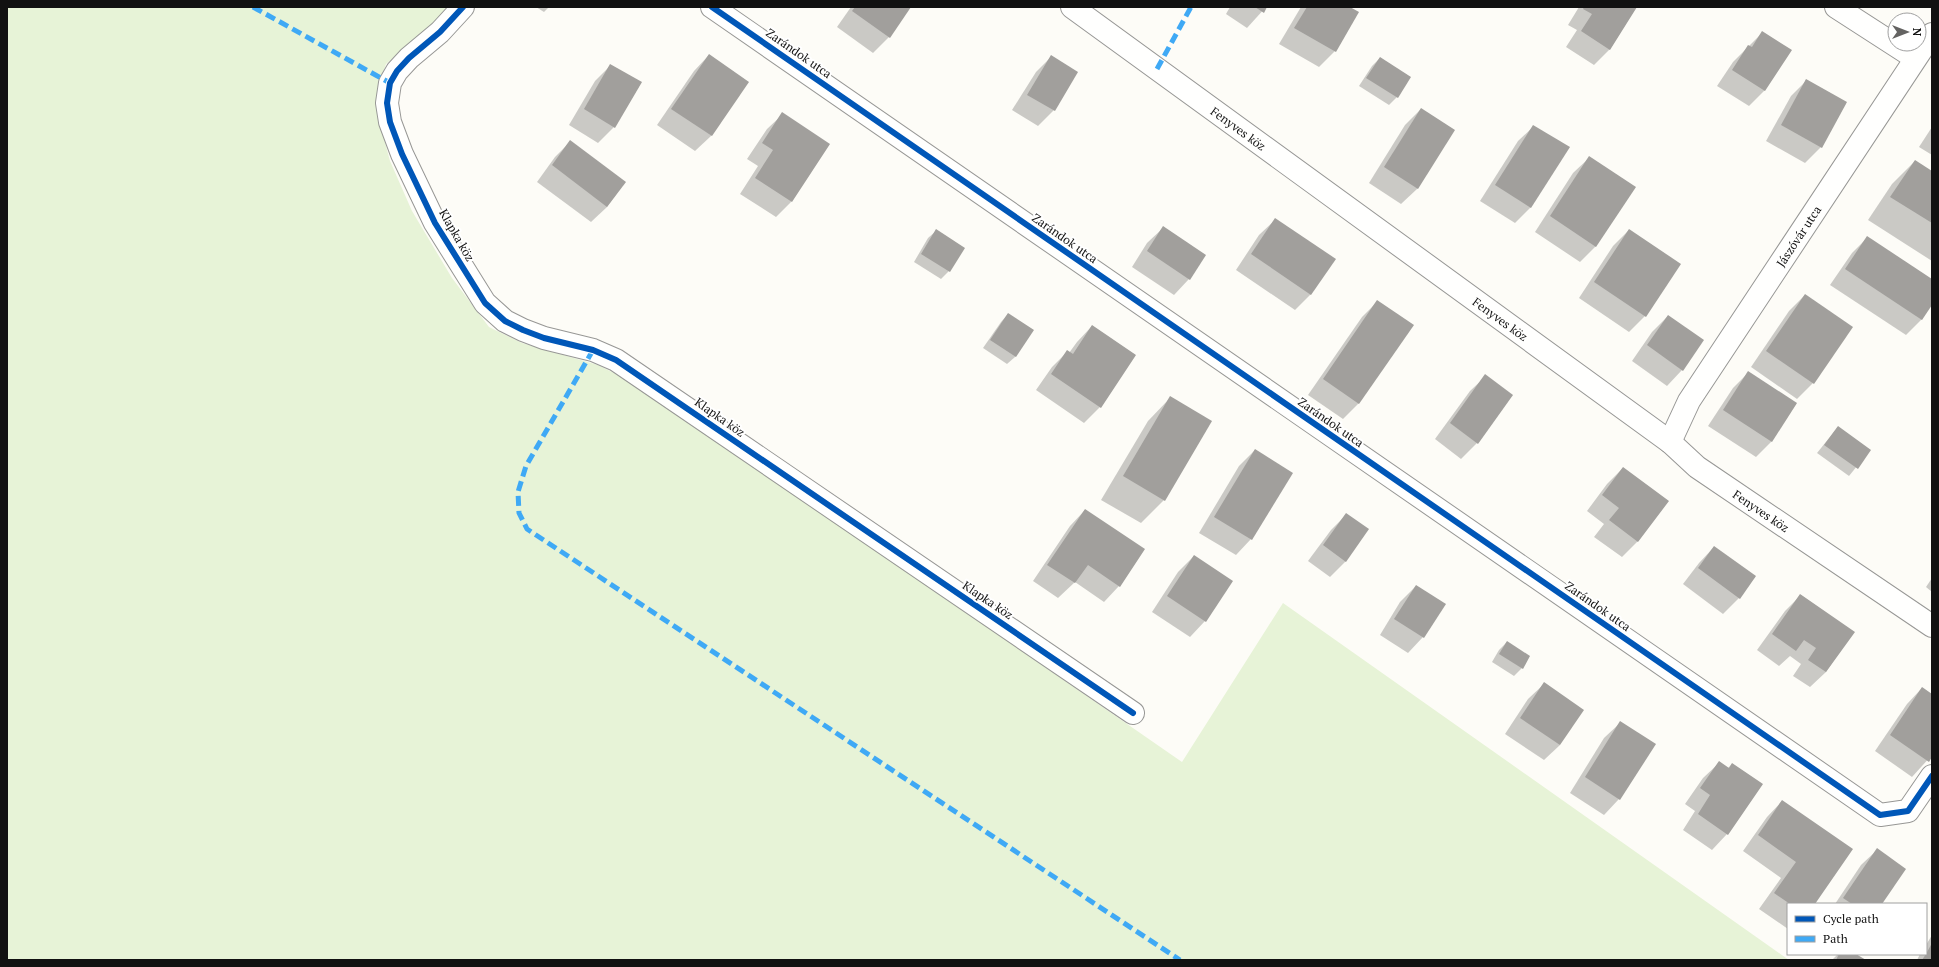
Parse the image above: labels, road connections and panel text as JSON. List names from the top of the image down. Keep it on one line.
{"streets":{"street":["Zarándok utca","Fenyves köz","Klapka köz","Jászóvár utca"]},"crossings":[["Fenyves köz","Jászóvár utca"]],"legend":["Cycle path","Path"],"north":"right"}
